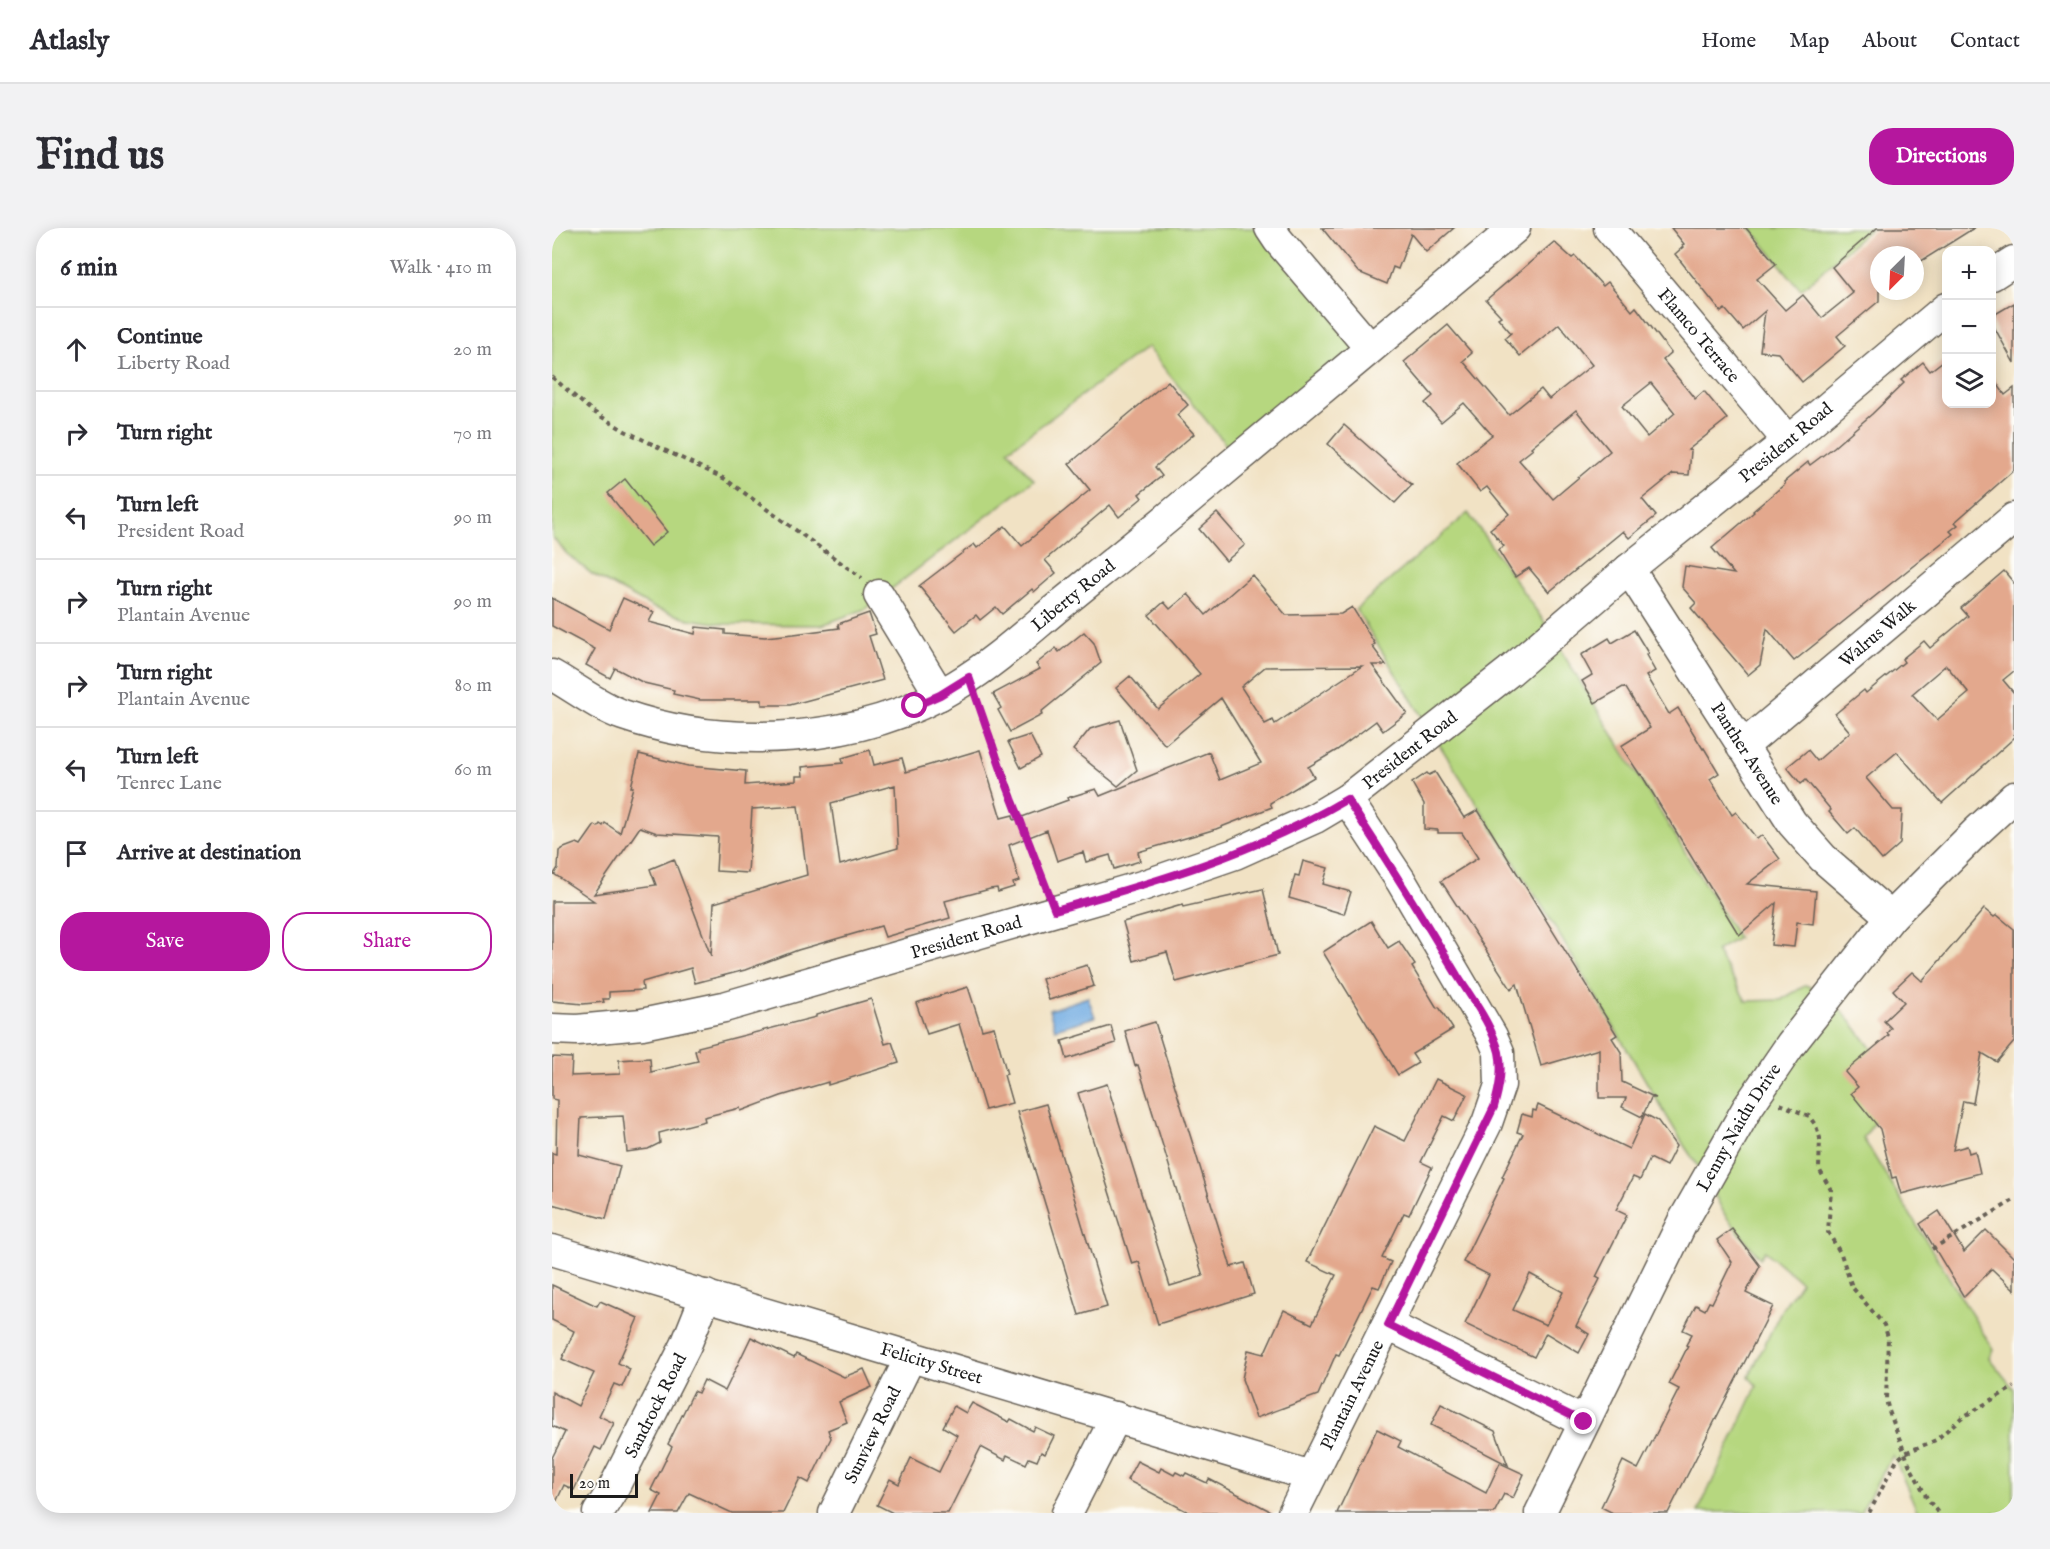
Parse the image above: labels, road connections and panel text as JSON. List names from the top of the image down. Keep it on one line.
{"streets":{"street":["Flamco Terrace","President Road","Liberty Road","Walrus Walk","Panther Avenue","Lenny Naidu Drive","Felicity Street","Plantain Avenue","Sandrock Road","Sunview Road"]},"crossings":[["Flamco Terrace","President Road"],["President Road","Panther Avenue"],["President Road","Plantain Avenue"],["Walrus Walk","Panther Avenue"],["Panther Avenue","Lenny Naidu Drive"],["Felicity Street","Plantain Avenue"],["Felicity Street","Sandrock Road"],["Felicity Street","Sunview Road"]],"scale_bar":"20 m","north":"bottom left","page":{"header":"Atlasly","nav":["Home","Map","About","Contact"],"buttons":["Directions",["Save","Share"]],"title":"Find us","heading":["6 min","Walk · 410 m"],"map_buttons":["+","−"],"list":[["Continue","Liberty Road","20 m"],["Turn right","70 m"],["Turn left","President Road","90 m"],["Turn right","Plantain Avenue","90 m"],["Turn right","Plantain Avenue","80 m"],["Turn left","Tenrec Lane","60 m"],"Arrive at destination"],"scale":"20 m"}}
